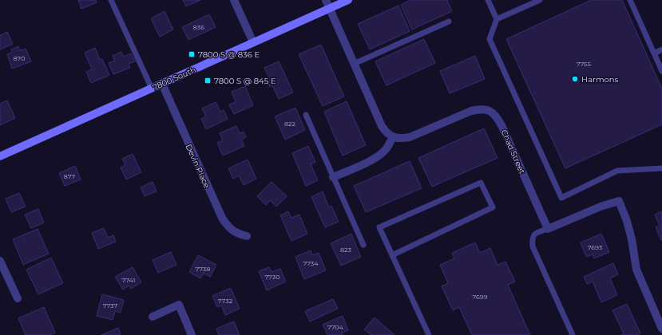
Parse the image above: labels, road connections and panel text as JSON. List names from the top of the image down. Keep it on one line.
{"streets":{"main road":["7800 South"],"street":["Chad Street","Devin Place"]},"crossings":[["7800 South","Devin Place"]],"places":{"transit":["7800 S @ 836 E","7800 S @ 845 E"],"other":["Harmons"]},"house_numbers":["836","870","7755","822","877","7693","823","7734","7738","7730","7741","7699","7732","7737","7704"]}
